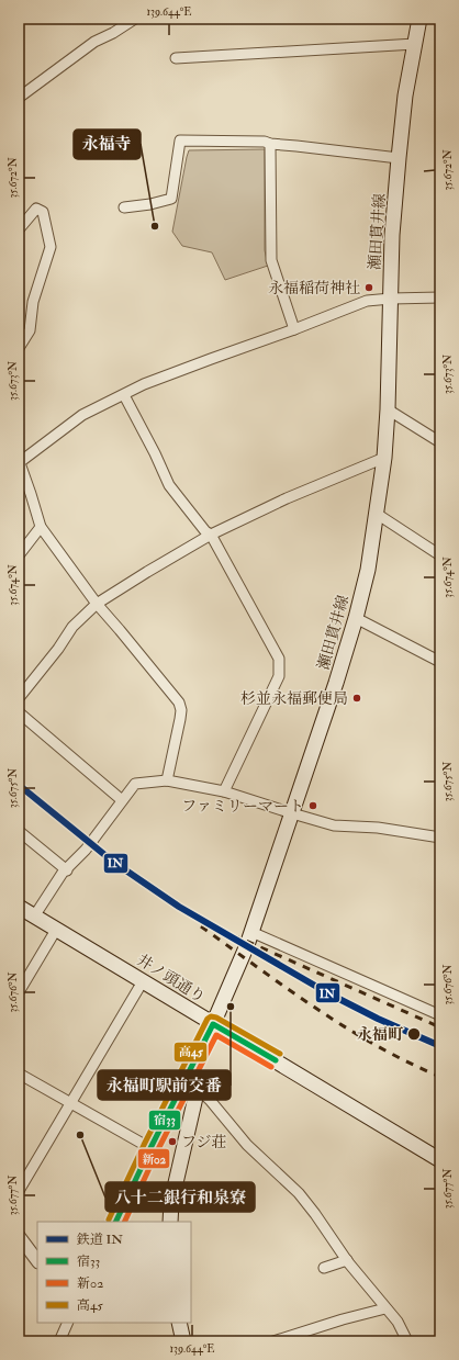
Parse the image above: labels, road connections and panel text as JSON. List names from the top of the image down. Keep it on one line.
{"streets":{"main road":["瀬田貫井線","井ノ頭通り"]},"crossings":[["瀬田貫井線","井ノ頭通り"]],"places":["永福寺","永福稲荷神社","杉並永福郵便局","ファミリーマート","永福町駅前交番","永福町","八十二銀行和泉寮","フジ荘"],"lines":["rail line IN","transit line 高45","transit line 宿33","transit line 新02"],"legend":["鉄道 IN","宿33","新02","高45"],"coordinates":["139.644°E","35.672°N","35.673°N","35.674°N","35.675°N","35.676°N","35.677°N"]}
